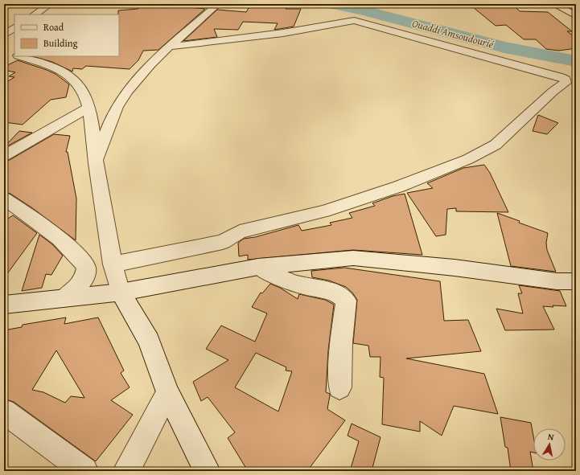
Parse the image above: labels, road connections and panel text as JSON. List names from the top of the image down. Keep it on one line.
{"water":["Ouaddi Amsoudourié"],"legend":["Road","Building"],"north":"top"}
